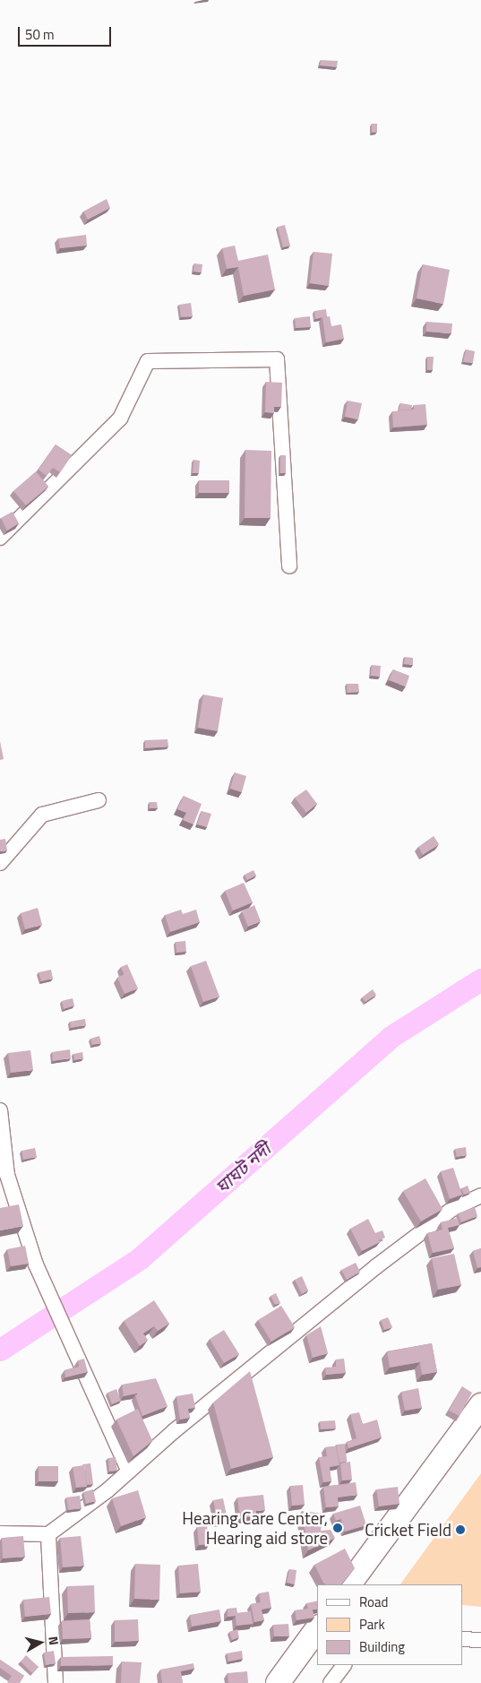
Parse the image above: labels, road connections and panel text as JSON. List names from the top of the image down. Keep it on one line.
{"water":["ঘাঘট নদী"],"places":["Hearing Care Center, Hearing aid store","Cricket Field"],"legend":["Road","Park","Building"],"scale_bar":"50 m","north":"right"}
